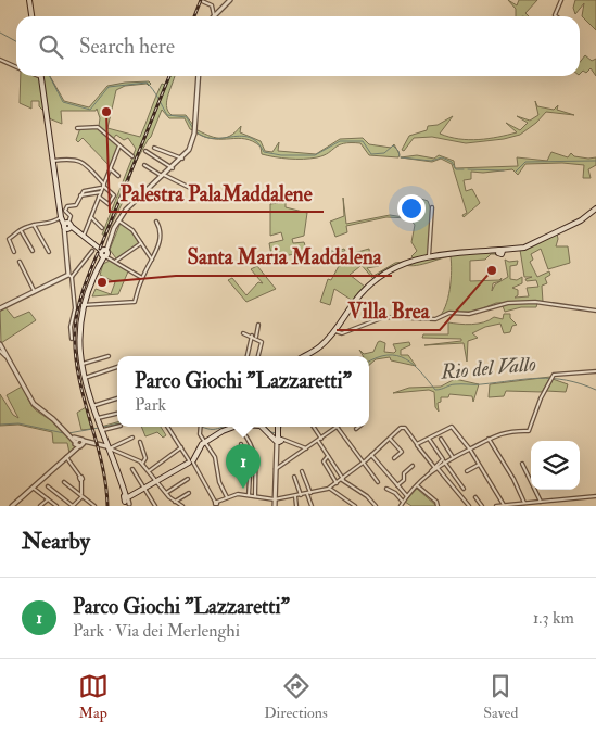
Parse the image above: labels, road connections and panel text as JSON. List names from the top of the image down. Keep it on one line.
{"water":["Rio del Vallo"],"places":["Palestra PalaMaddalene","Villa Brea","Santa Maria Maddalena"],"page":{"search":"Search here","popup":["Parco Giochi \"Lazzaretti\"","Park"],"pins":"1","heading":"Nearby","list":[{"mark":"1","name":"Parco Giochi \"Lazzaretti\"","note":"Park · Via dei Merlenghi","value":"1.3 km"}],"nav":["Map","Directions","Saved"]}}
